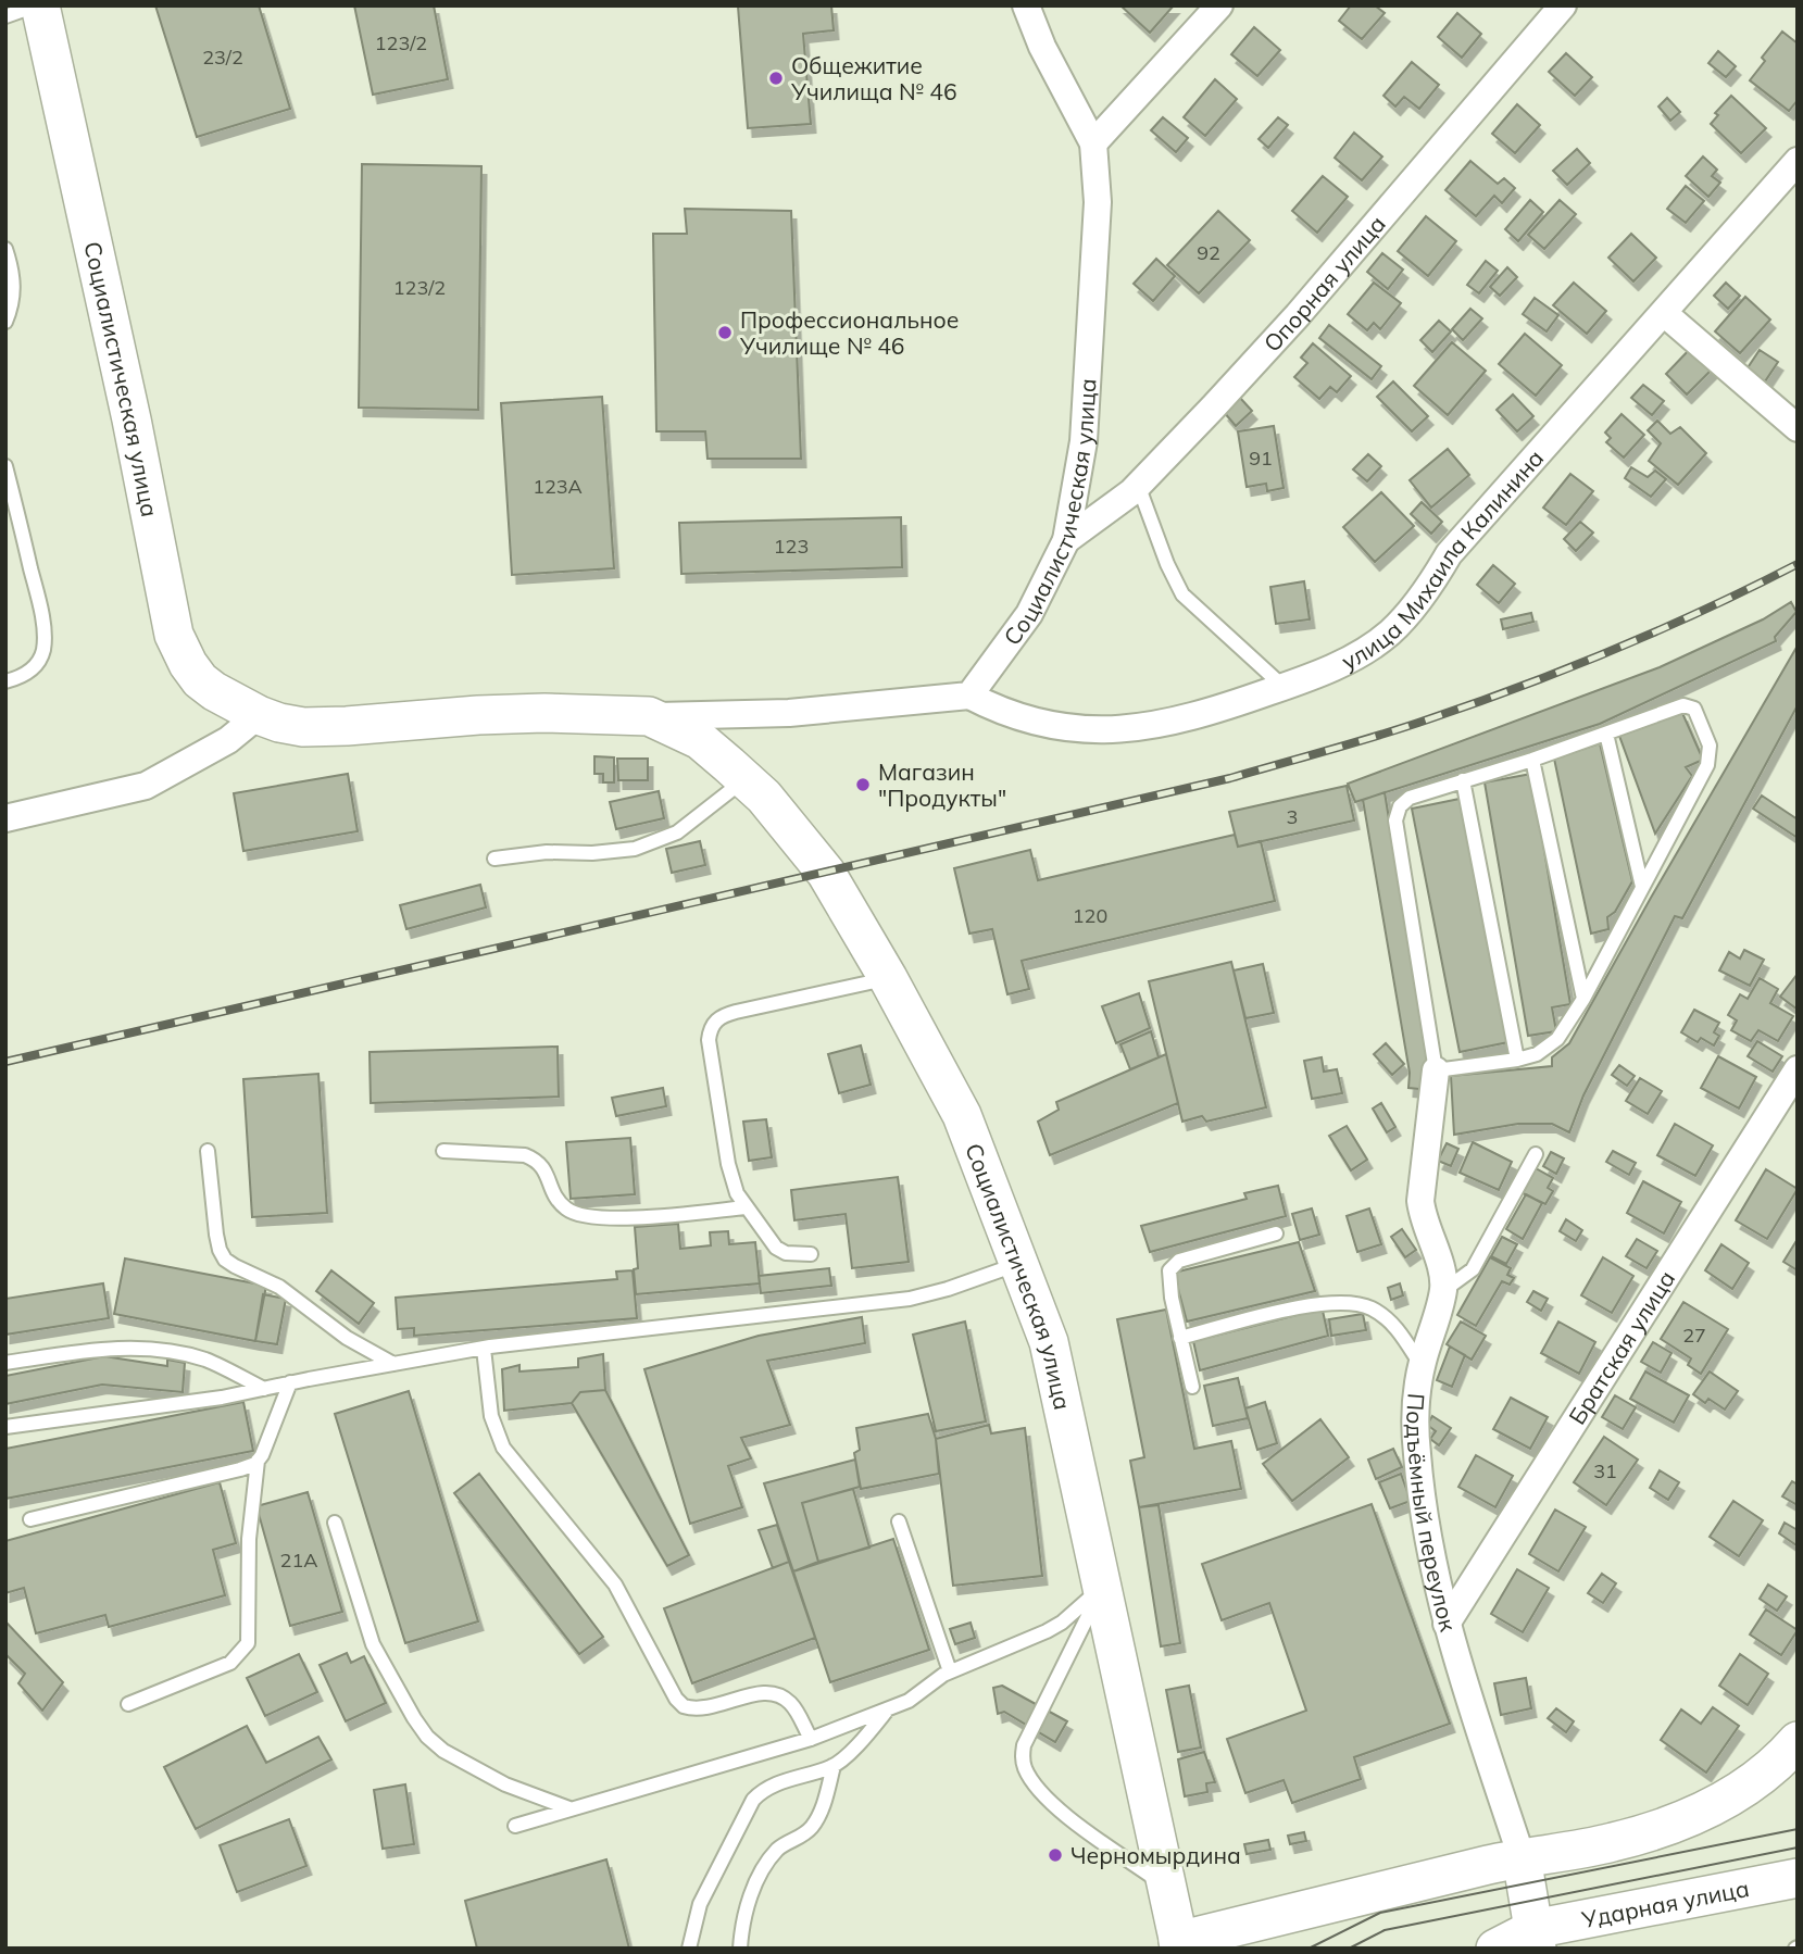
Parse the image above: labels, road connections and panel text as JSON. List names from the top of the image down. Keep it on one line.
{"streets":{"main road":["Социалистическая улица","Ударная улица"],"street":["Опорная улица","улица Михаила Калинина","Братская улица","Подъёмный переулок"]},"crossings":[["Опорная улица","Социалистическая улица"],["Социалистическая улица","улица Михаила Калинина"],["Братская улица","Подъёмный переулок"]],"places":["Общежитие Училища № 46","Профессиональное Училище № 46","Магазин \"Продукты\"","Черномырдина"],"house_numbers":["123/2","23/2","92","123/2","91","123А","123","3","120","27","31","21А"]}
